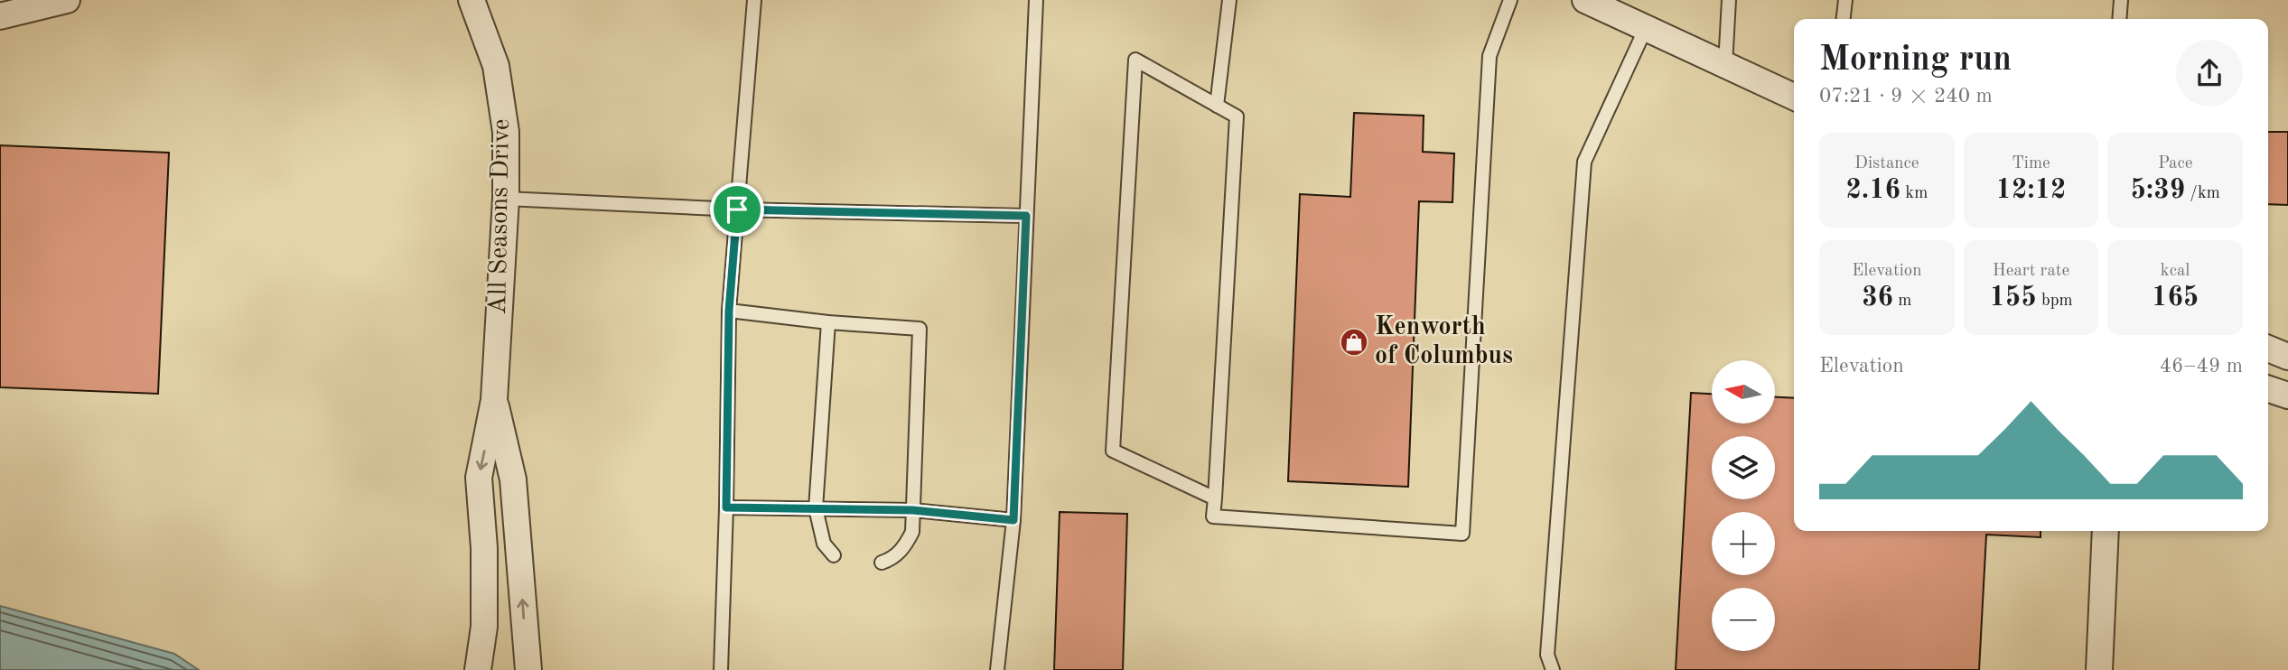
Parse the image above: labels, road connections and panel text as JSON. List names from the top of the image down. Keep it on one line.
{"streets":{"street":["All Seasons Drive"]},"places":{"shop":["Kenworth of Columbus"]},"north":"left","page":{"heading":["Morning run","07:21 · 9 × 240 m"],"stats":[["Distance","2.16 km"],["Time","12:12"],["Pace","5:39 /km"],["Elevation","36 m"],["Heart rate","155 bpm"],["kcal","165"]],"chart":["Elevation","46–49 m"],"map_buttons":["+","−"]}}
